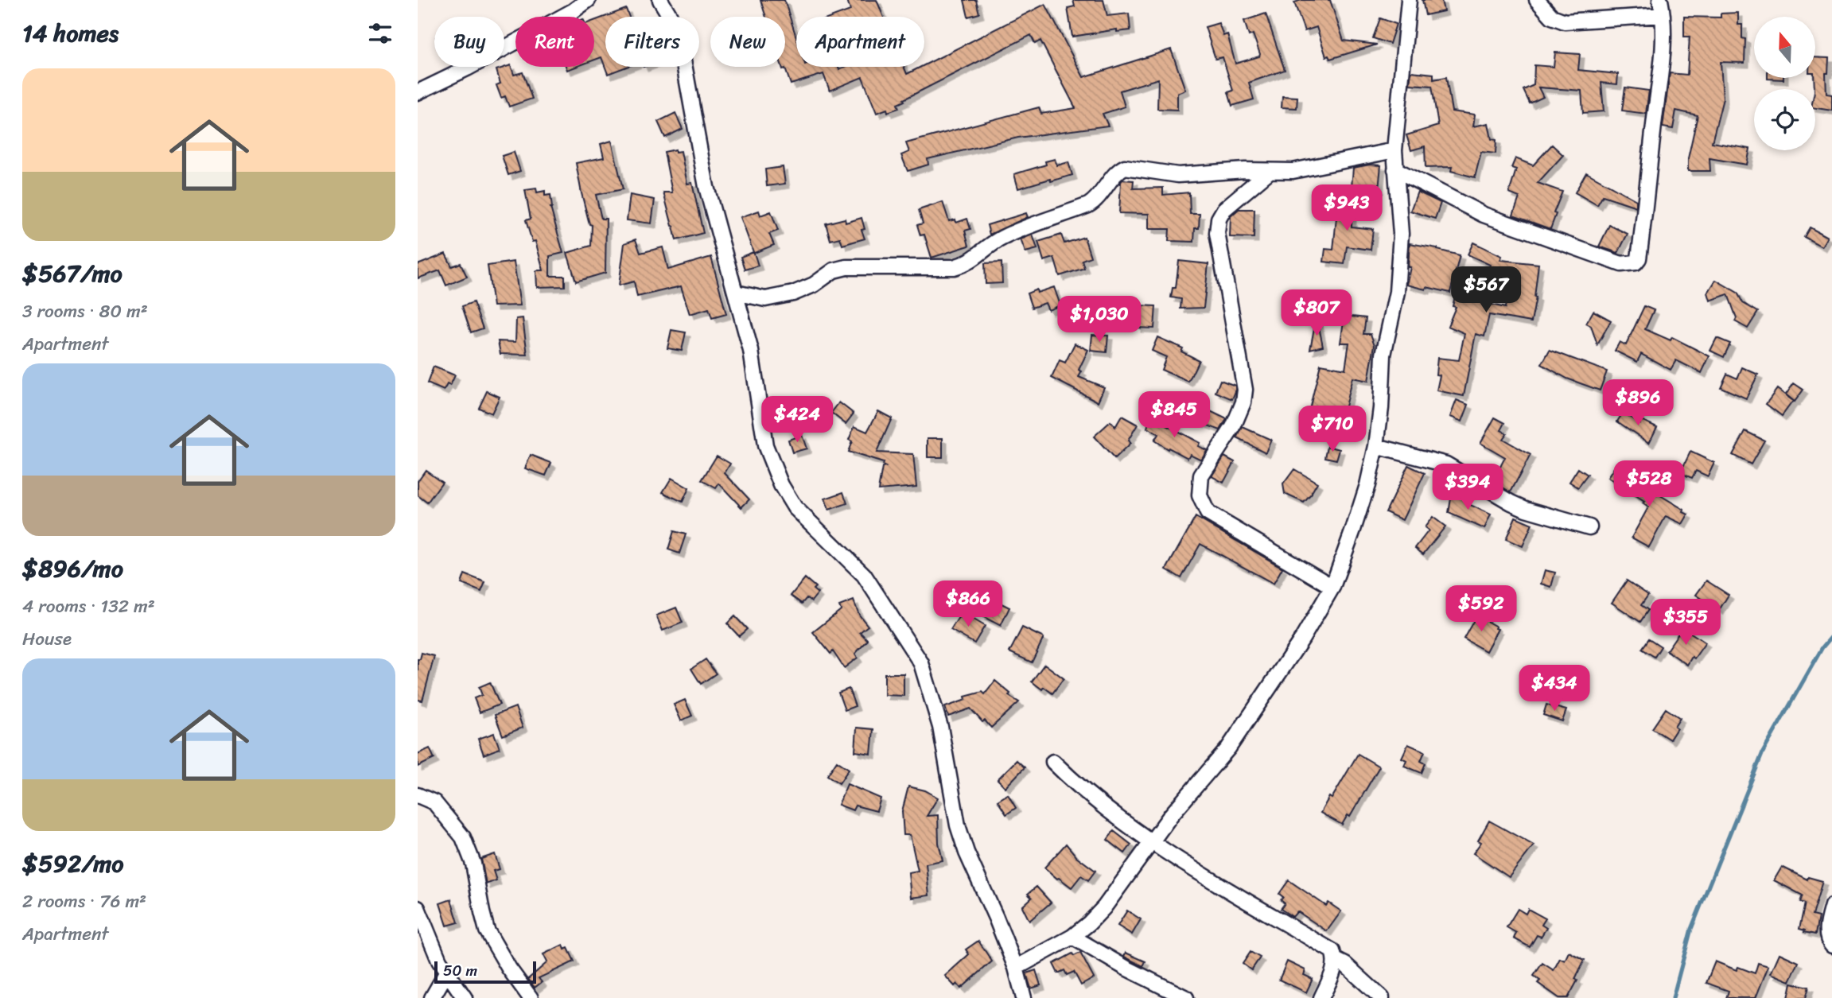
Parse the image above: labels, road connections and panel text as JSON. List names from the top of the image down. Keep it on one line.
{"scale_bar":"50 m","north":"top","page":{"heading":"14 homes","chip":["Buy","Rent","Filters","New","Apartment"],"list":[{"name":"$567/mo","note":"3 rooms · 80 m² · Apartment"},{"name":"$896/mo","note":"4 rooms · 132 m² · House"},{"name":"$592/mo","note":"2 rooms · 76 m² · Apartment"}],"price":["$943","$567","$807","$1,030","$896","$845","$424","$710","$528","$394","$866","$592","$355","$434"],"scale":"50 m"}}
